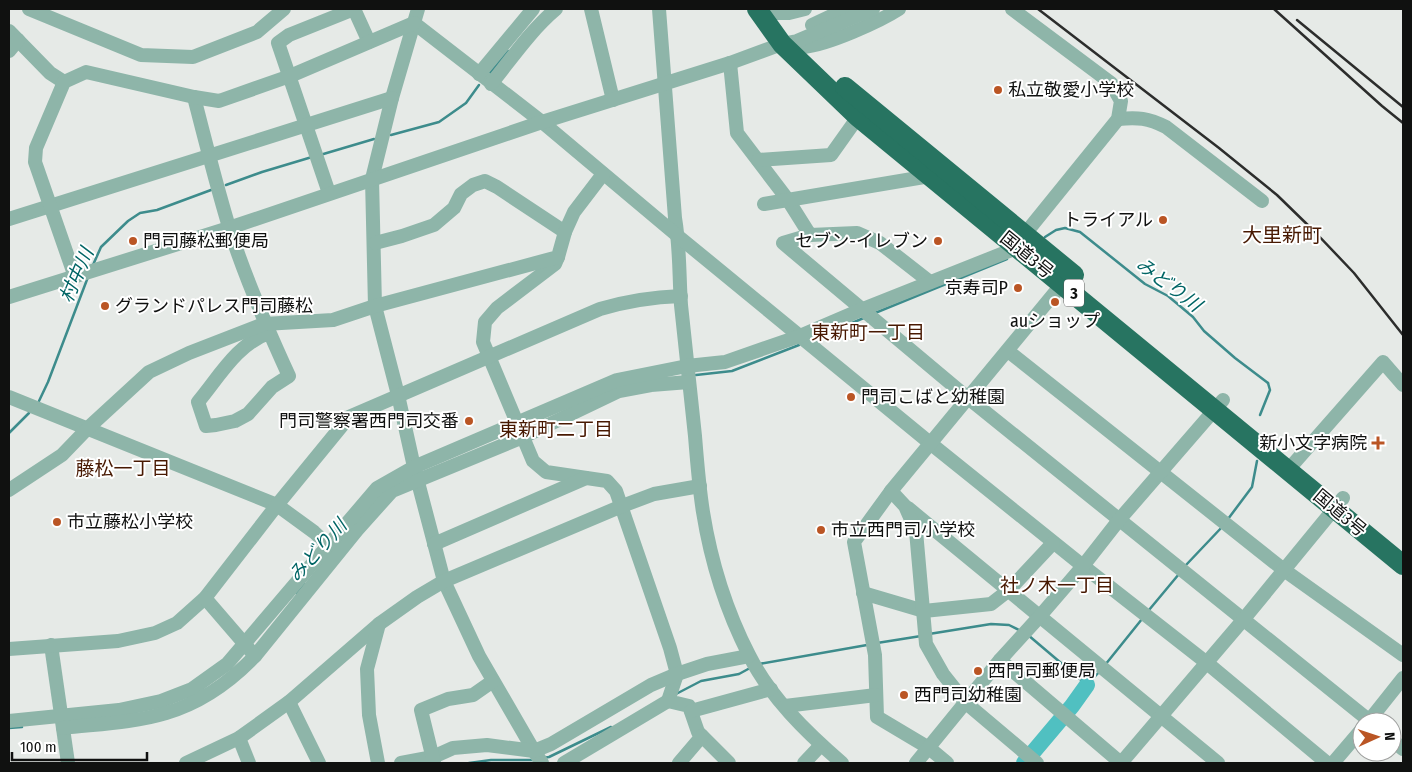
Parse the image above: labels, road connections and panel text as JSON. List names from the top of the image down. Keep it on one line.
{"streets":{"highway":["国道3号","3"]},"districts":["大里新町","東新町一丁目","東新町二丁目","藤松一丁目","社ノ木一丁目"],"water":["村中川","みどり川"],"places":{"other":["私立敬愛小学校","トライアル","門司藤松郵便局","セブン-イレブン","京寿司P","auショップ","グランドパレス門司藤松","門司こばと幼稚園","門司警察署西門司交番","市立藤松小学校","市立西門司小学校","西門司郵便局","西門司幼稚園"],"health":["新小文字病院"]},"scale_bar":"100 m","north":"right"}
